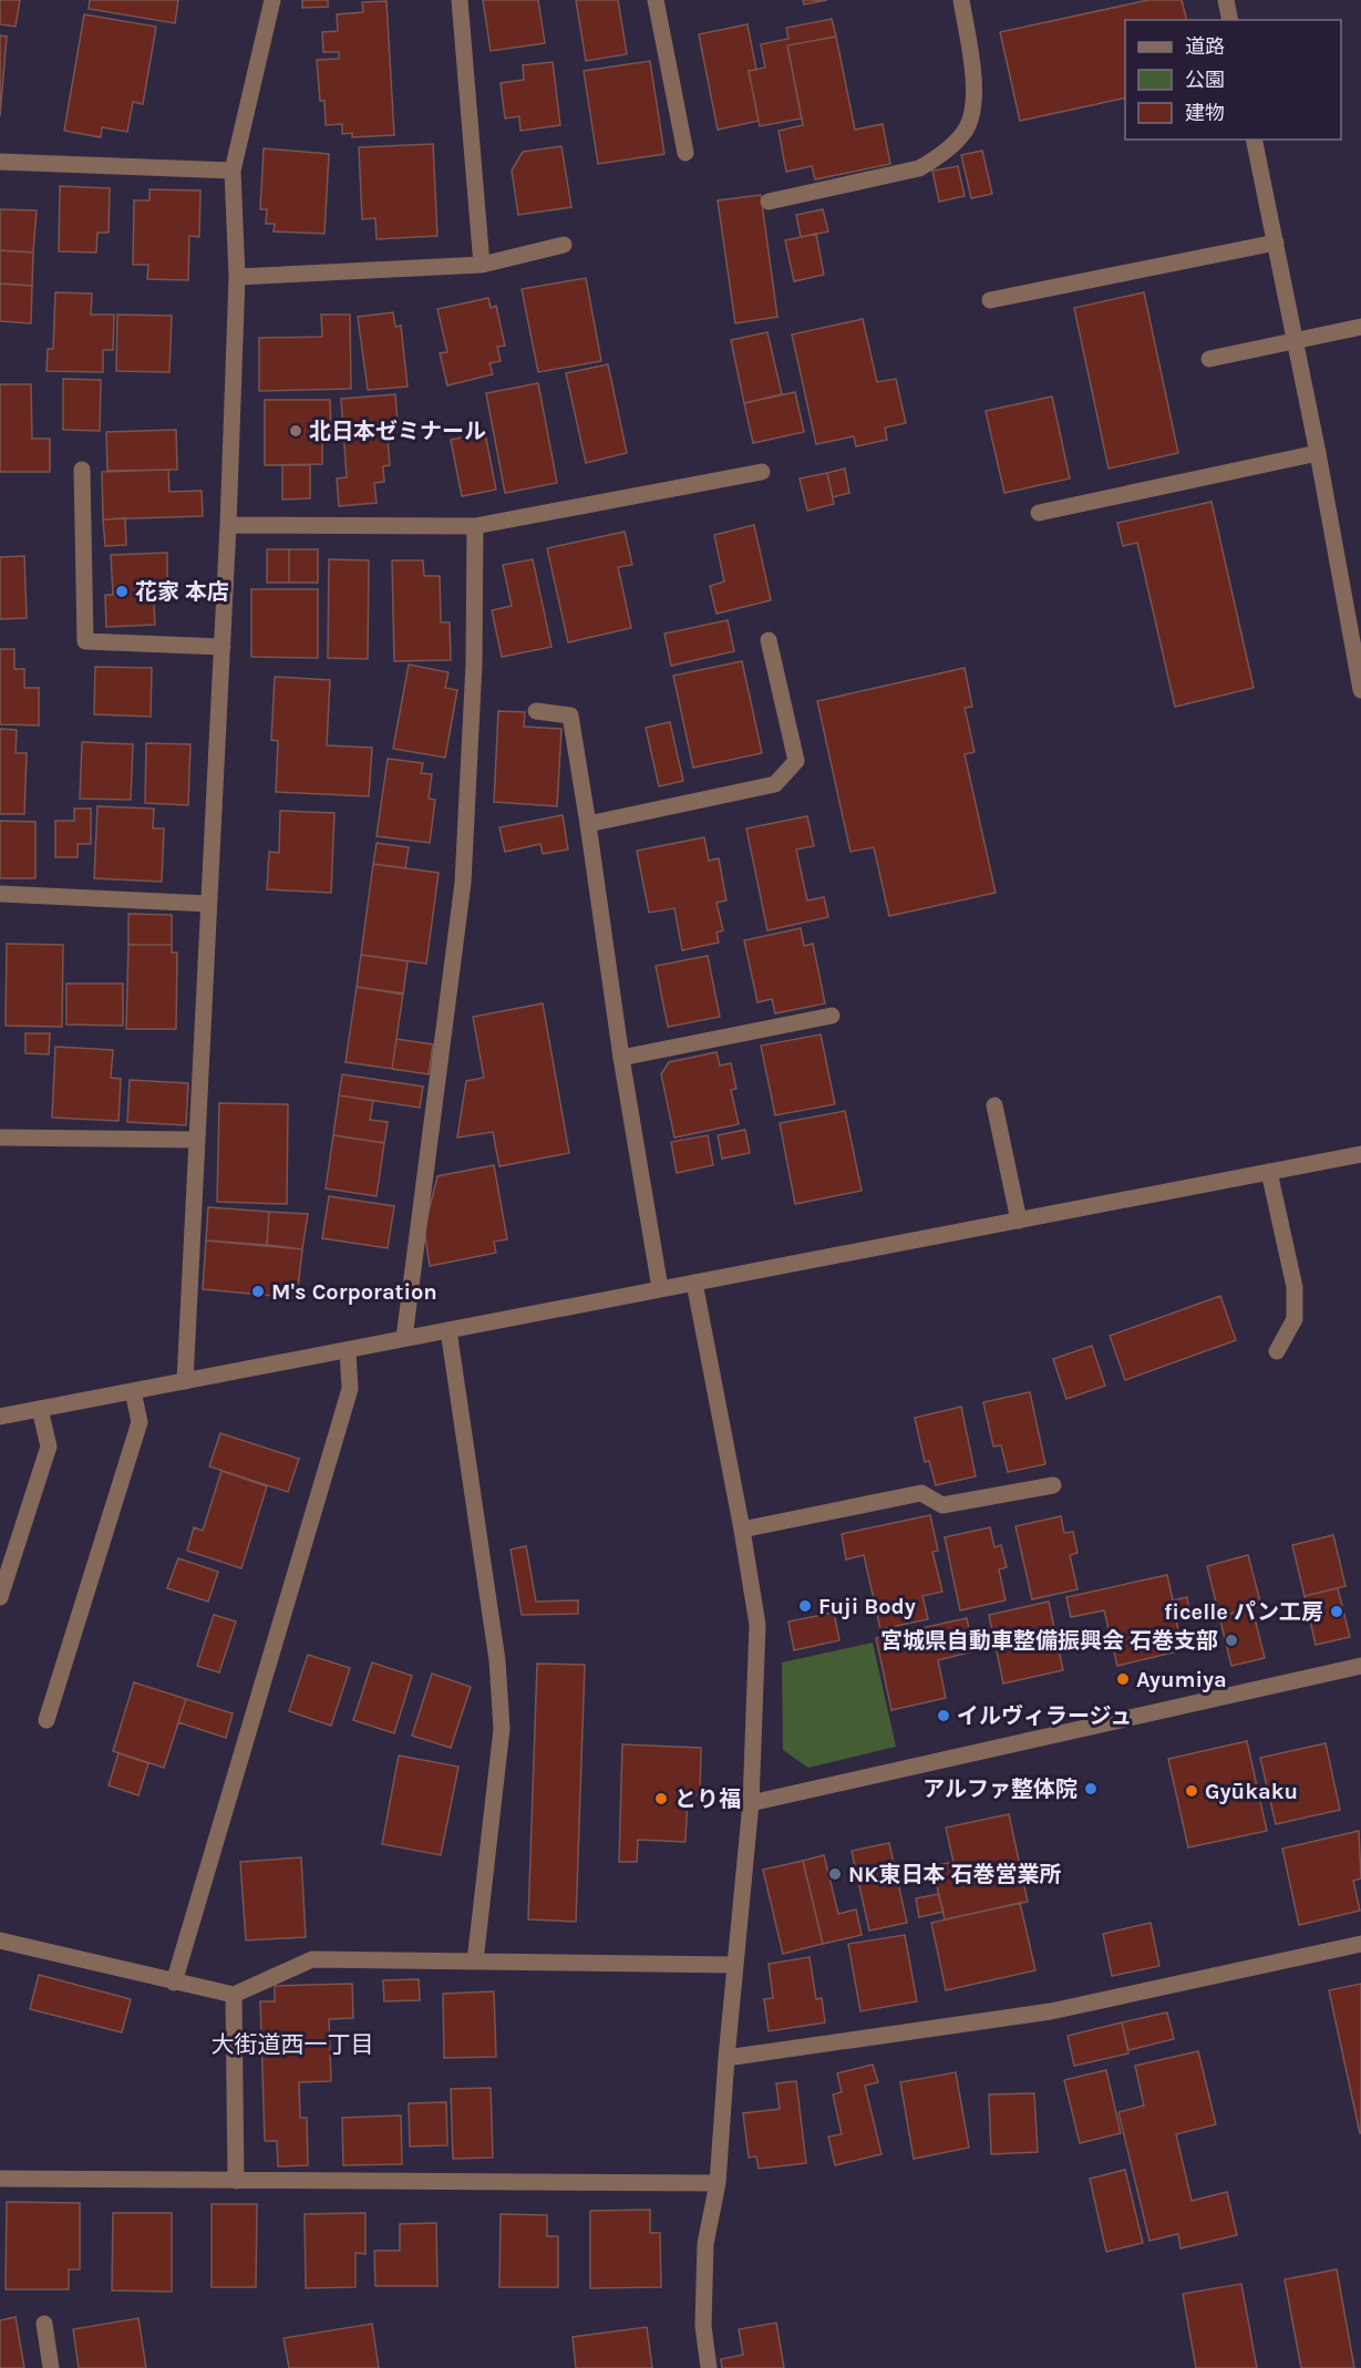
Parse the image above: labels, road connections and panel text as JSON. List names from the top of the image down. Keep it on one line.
{"districts":["大街道西一丁目"],"places":["北日本ゼミナール","花家 本店","M's Corporation","Fuji Body","ficelle パン工房","宮城県自動車整備振興会 石巻支部","Ayumiya","イルヴィラージュ","アルファ整体院","Gyūkaku","とり福","NK東日本 石巻営業所"],"legend":["道路","公園","建物"]}
